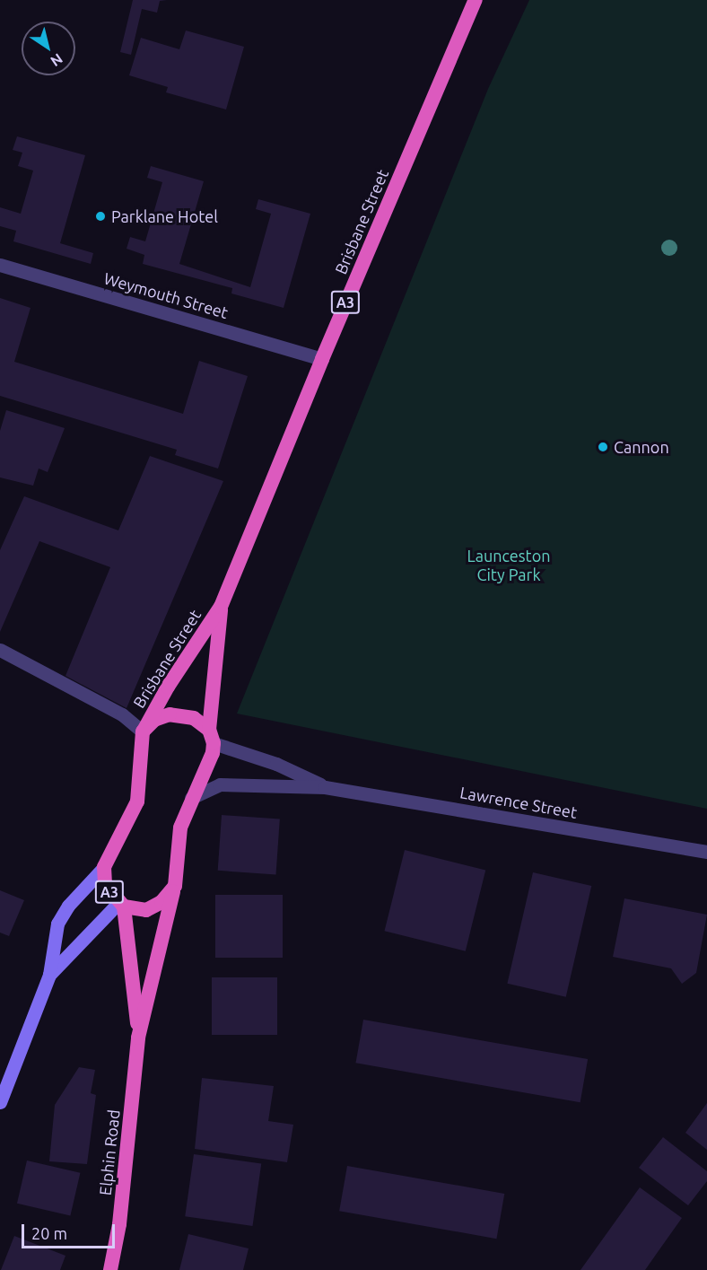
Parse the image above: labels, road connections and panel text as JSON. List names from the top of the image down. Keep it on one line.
{"streets":{"highway":["Brisbane Street","A3","Elphin Road"],"street":["Weymouth Street","Lawrence Street"]},"crossings":[["Brisbane Street","Weymouth Street"],["Brisbane Street","A3"],["Brisbane Street","Lawrence Street"],["A3","Lawrence Street"],["A3","Elphin Road"]],"parks":["Launceston City Park"],"places":["Parklane Hotel","Cannon"],"scale_bar":"20 m","north":"bottom right"}
